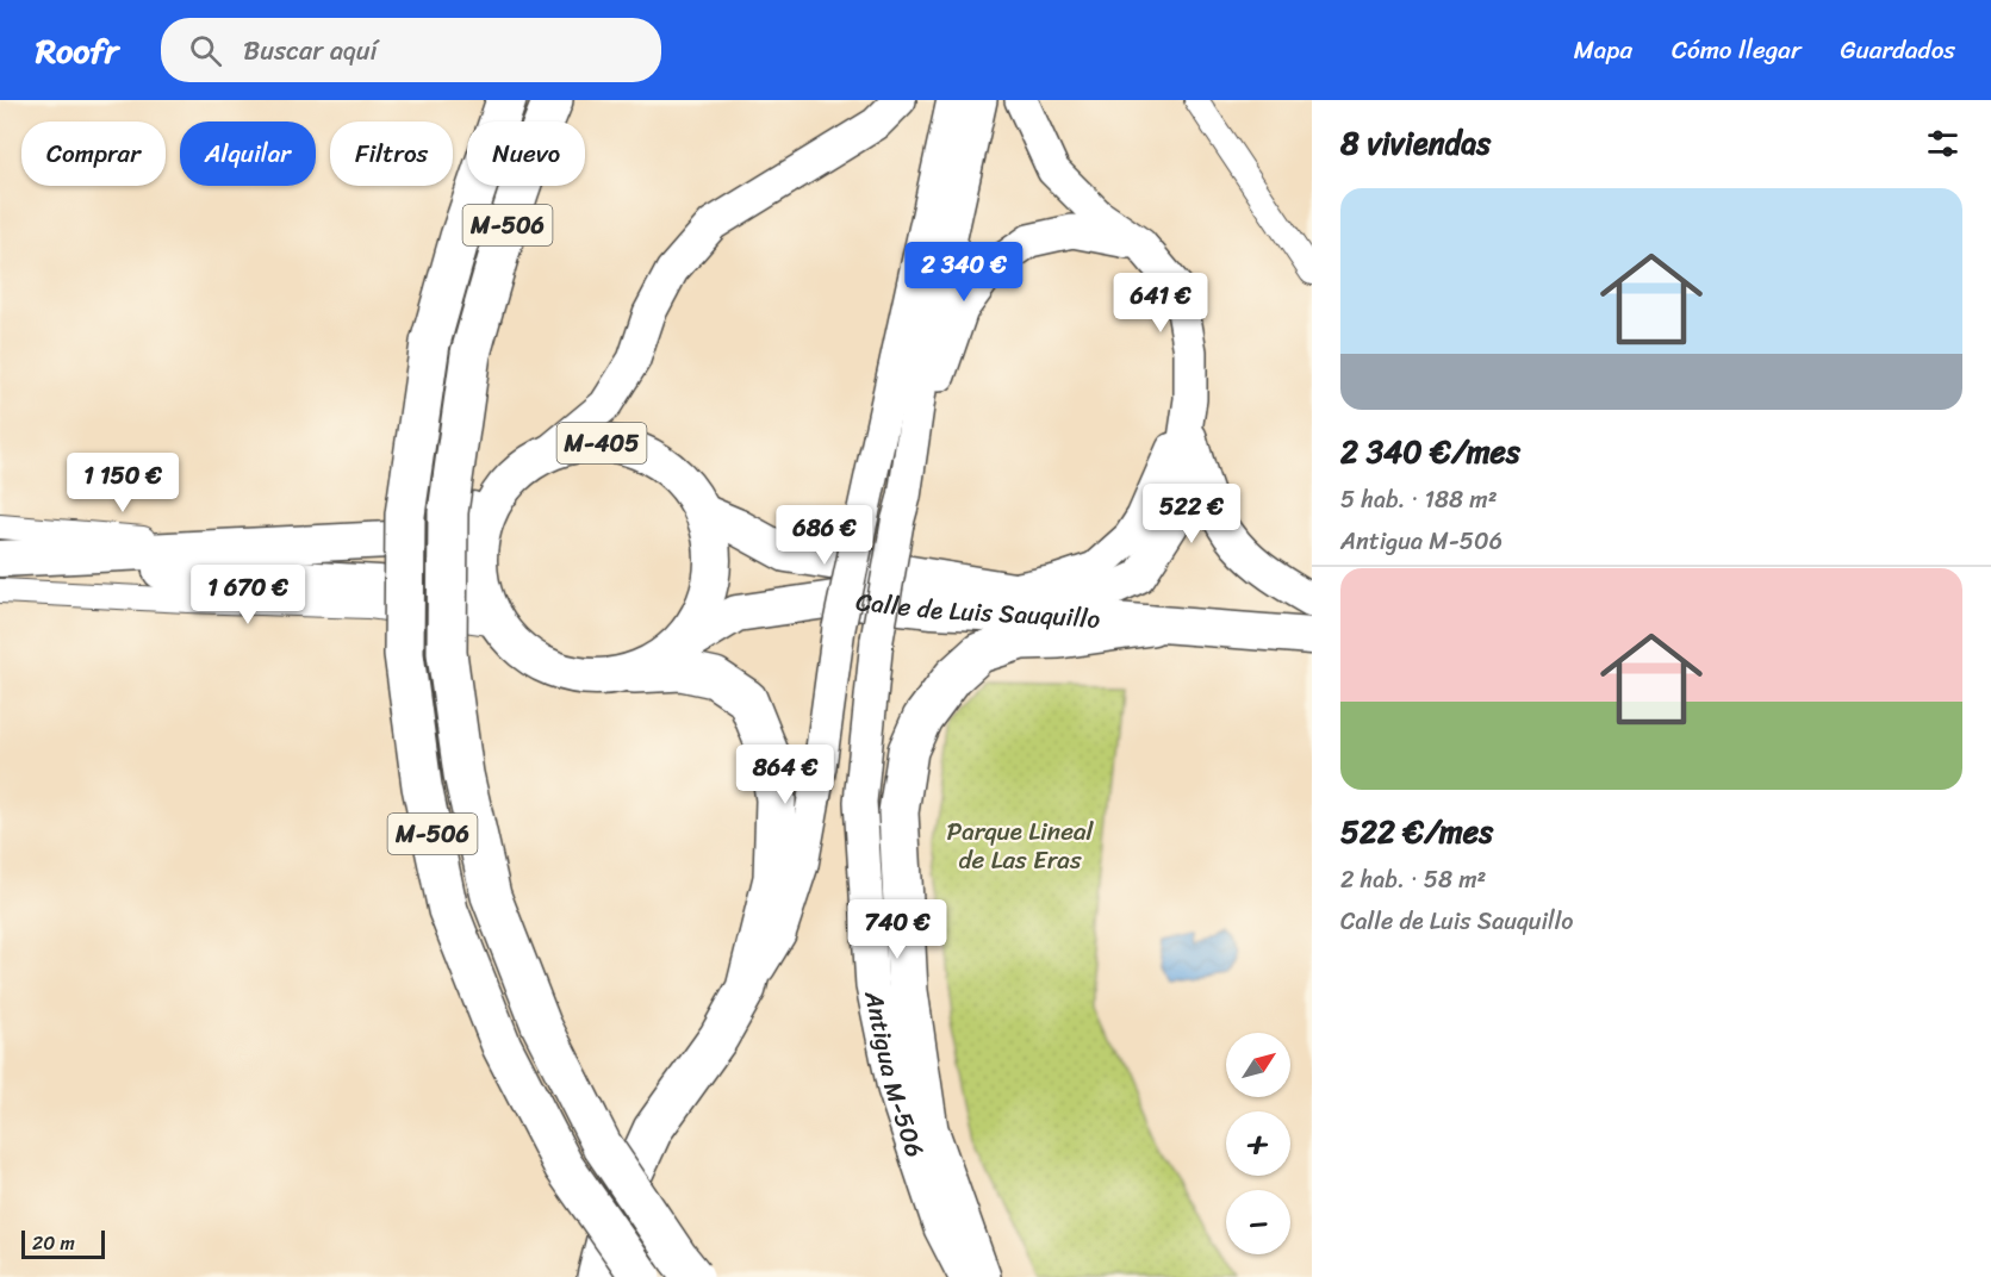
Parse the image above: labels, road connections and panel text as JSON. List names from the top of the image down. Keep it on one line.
{"streets":{"highway":["M-506"],"main road":["M-405","Calle de Luis Sauquillo"],"street":["Antigua M-506"]},"crossings":[["M-405","Calle de Luis Sauquillo"]],"parks":["Parque Lineal de Las Eras"],"scale_bar":"20 m","north":"top right","page":{"header":"Roofr","search":"Buscar aquí","nav":["Mapa","Cómo llegar","Guardados"],"heading":"8 viviendas","chip":["Comprar","Alquilar","Filtros","Nuevo"],"list":[{"name":"2 340 €/mes","note":"5 hab. · 188 m² · Antigua M-506"},{"name":"522 €/mes","note":"2 hab. · 58 m² · Calle de Luis Sauquillo"}],"price":["2 340 €","641 €","1 150 €","522 €","686 €","1 670 €","864 €","740 €"],"map_buttons":["+","−"],"scale":"20 m"}}
